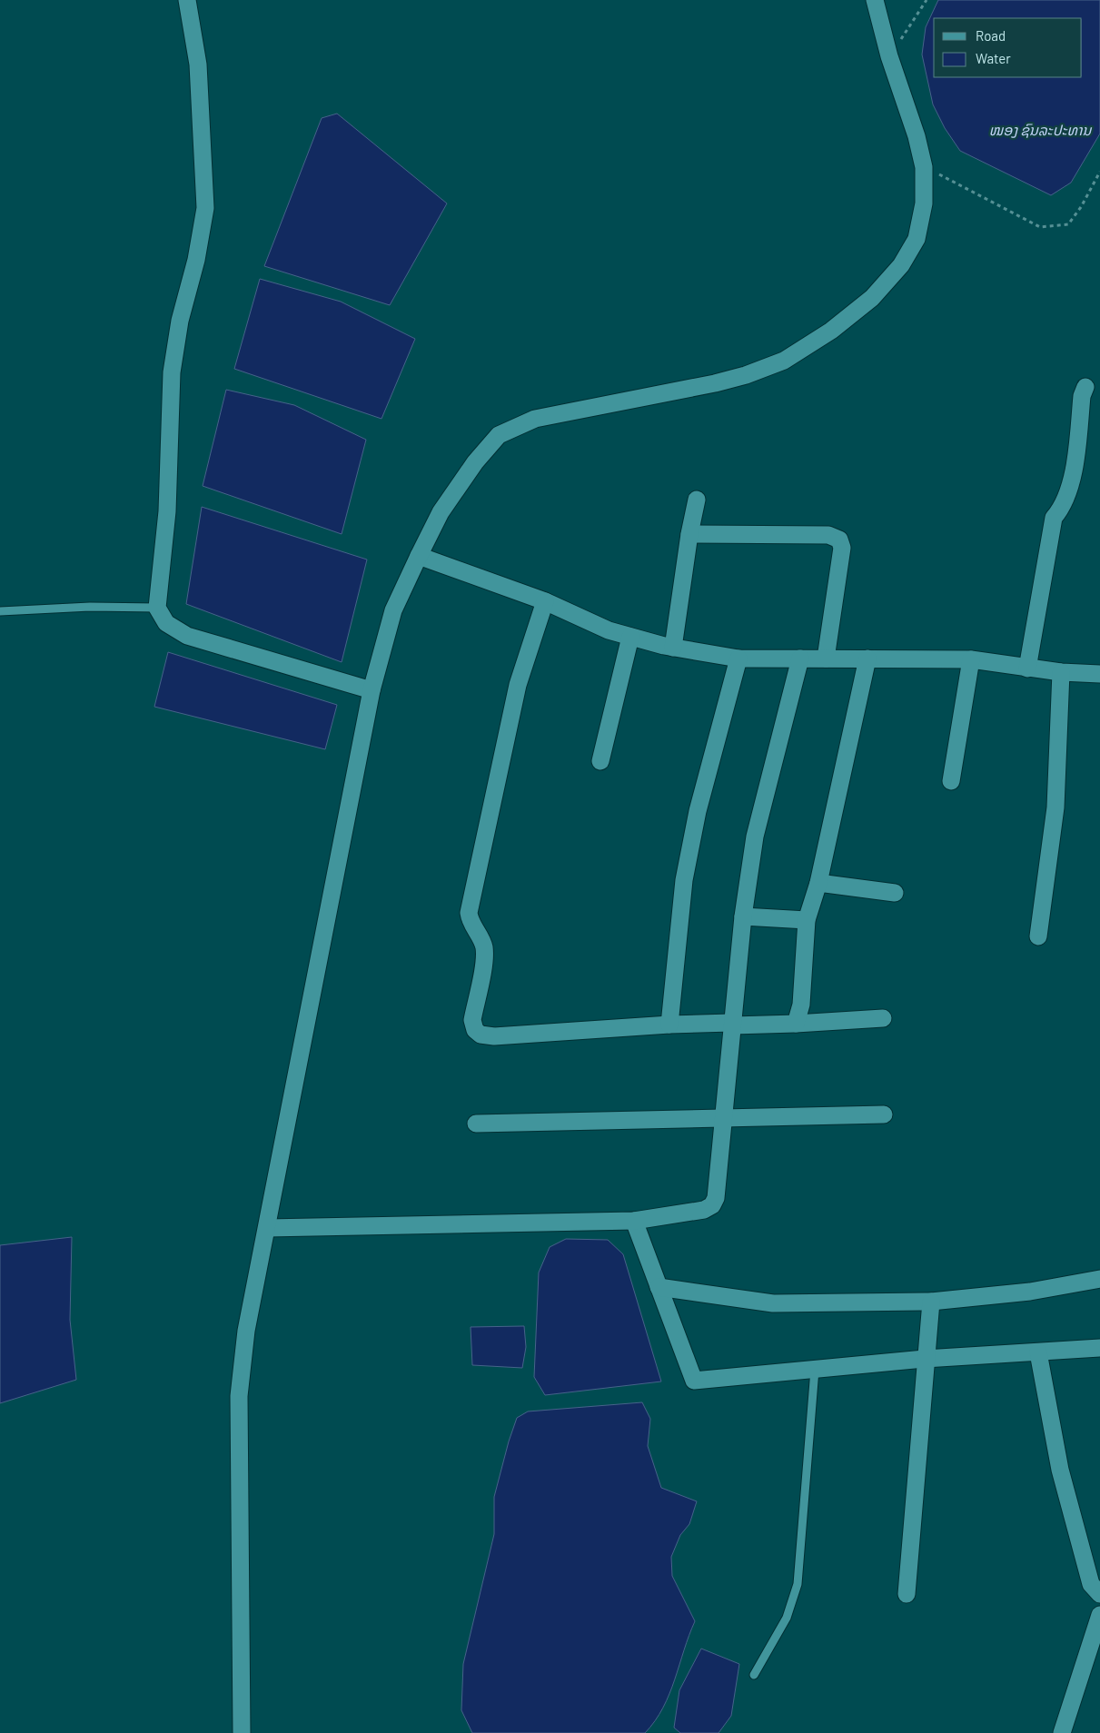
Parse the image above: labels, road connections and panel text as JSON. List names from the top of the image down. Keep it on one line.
{"water":["ໜອງ ຊົນລະປະທານ"],"legend":["Road","Water"]}
